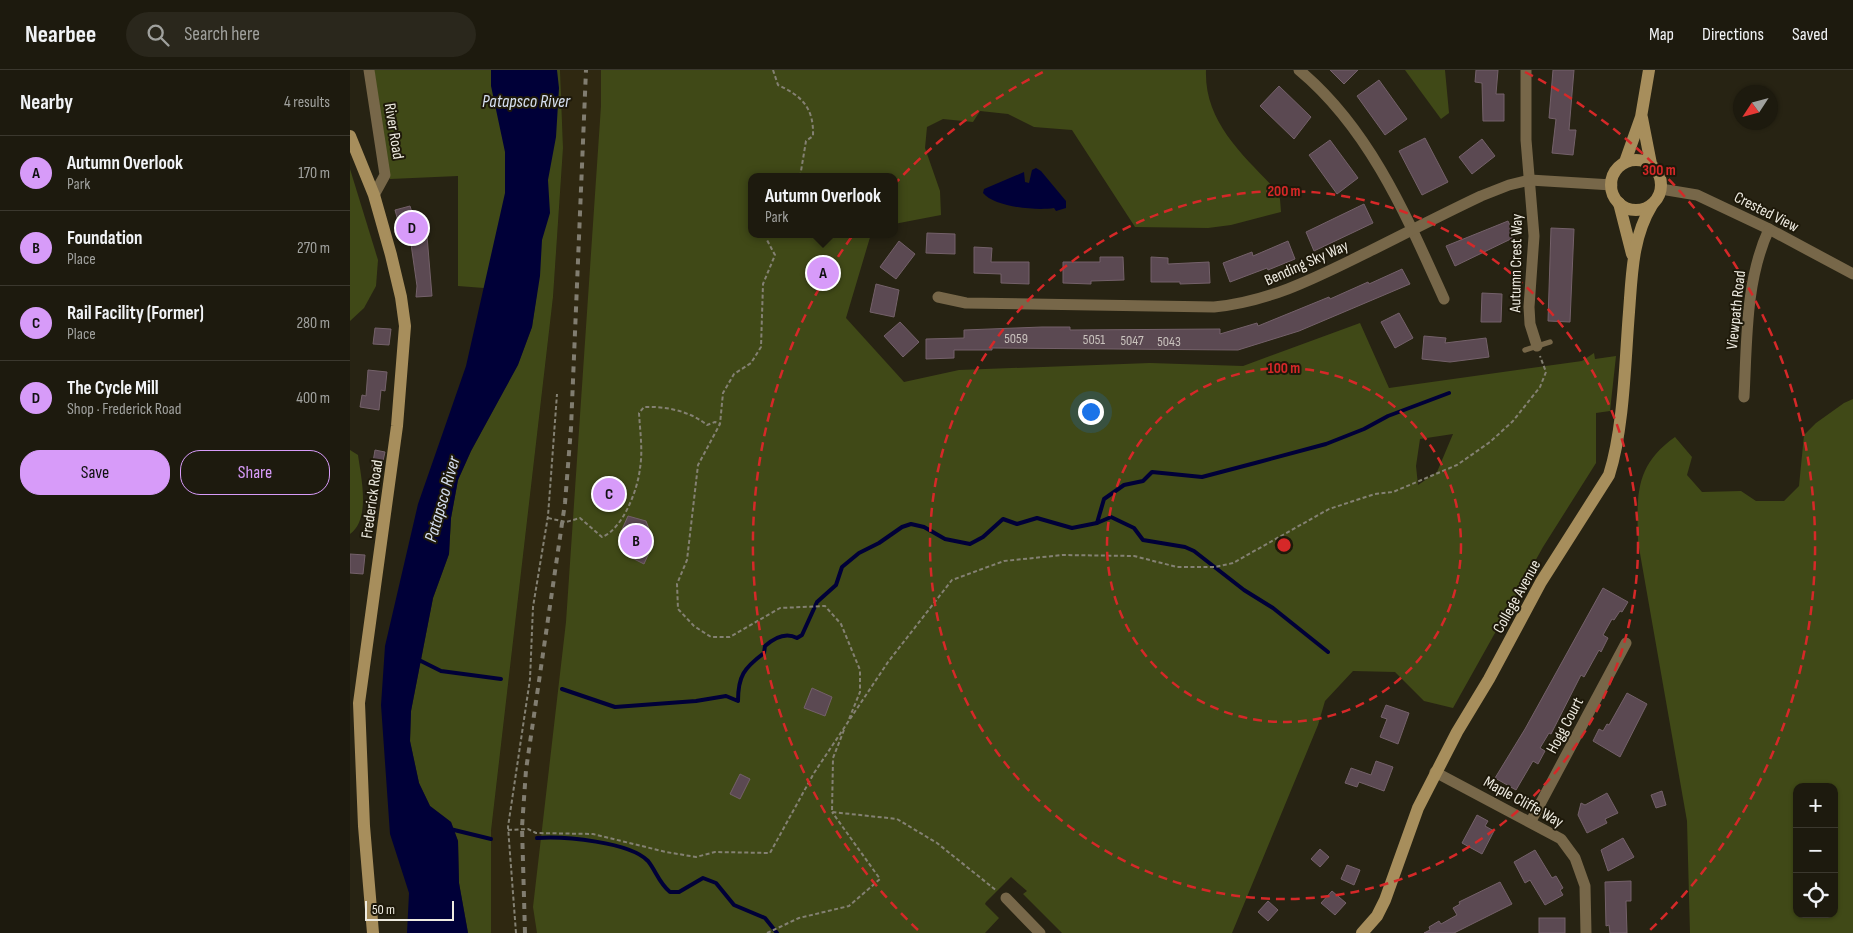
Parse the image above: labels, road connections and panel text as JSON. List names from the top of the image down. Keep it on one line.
{"streets":{"street":["River Road","Crested View","Bending Sky Way","Autumn Crest Way","Viewpath Road","Frederick Road","College Avenue","Hogg Court","Maple Cliffe Way"]},"crossings":[["River Road","Frederick Road"],["Crested View","Bending Sky Way"],["Crested View","Viewpath Road"],["Crested View","College Avenue"],["Bending Sky Way","Autumn Crest Way"],["Bending Sky Way","College Avenue"],["College Avenue","Maple Cliffe Way"],["Hogg Court","Maple Cliffe Way"]],"water":["Patapsco River"],"house_numbers":["5059","5051","5047","5043"],"scale_bar":"50 m","north":"bottom left","page":{"header":"Nearbee","search":"Search here","nav":["Map","Directions","Saved"],"heading":["Nearby","4 results"],"list":[{"mark":"A","name":"Autumn Overlook","note":"Park","value":"170 m"},{"mark":"B","name":"Foundation","note":"Place","value":"270 m"},{"mark":"C","name":"Rail Facility (Former)","note":"Place","value":"280 m"},{"mark":"D","name":"The Cycle Mill","note":"Shop · Frederick Road","value":"400 m"}],"popup":["Autumn Overlook","Park"],"pins":["D","A","C","B"],"buttons":["Save","Share"],"map_buttons":["+","−"],"scale":"50 m"},"rings":["300 m","200 m","100 m"]}
